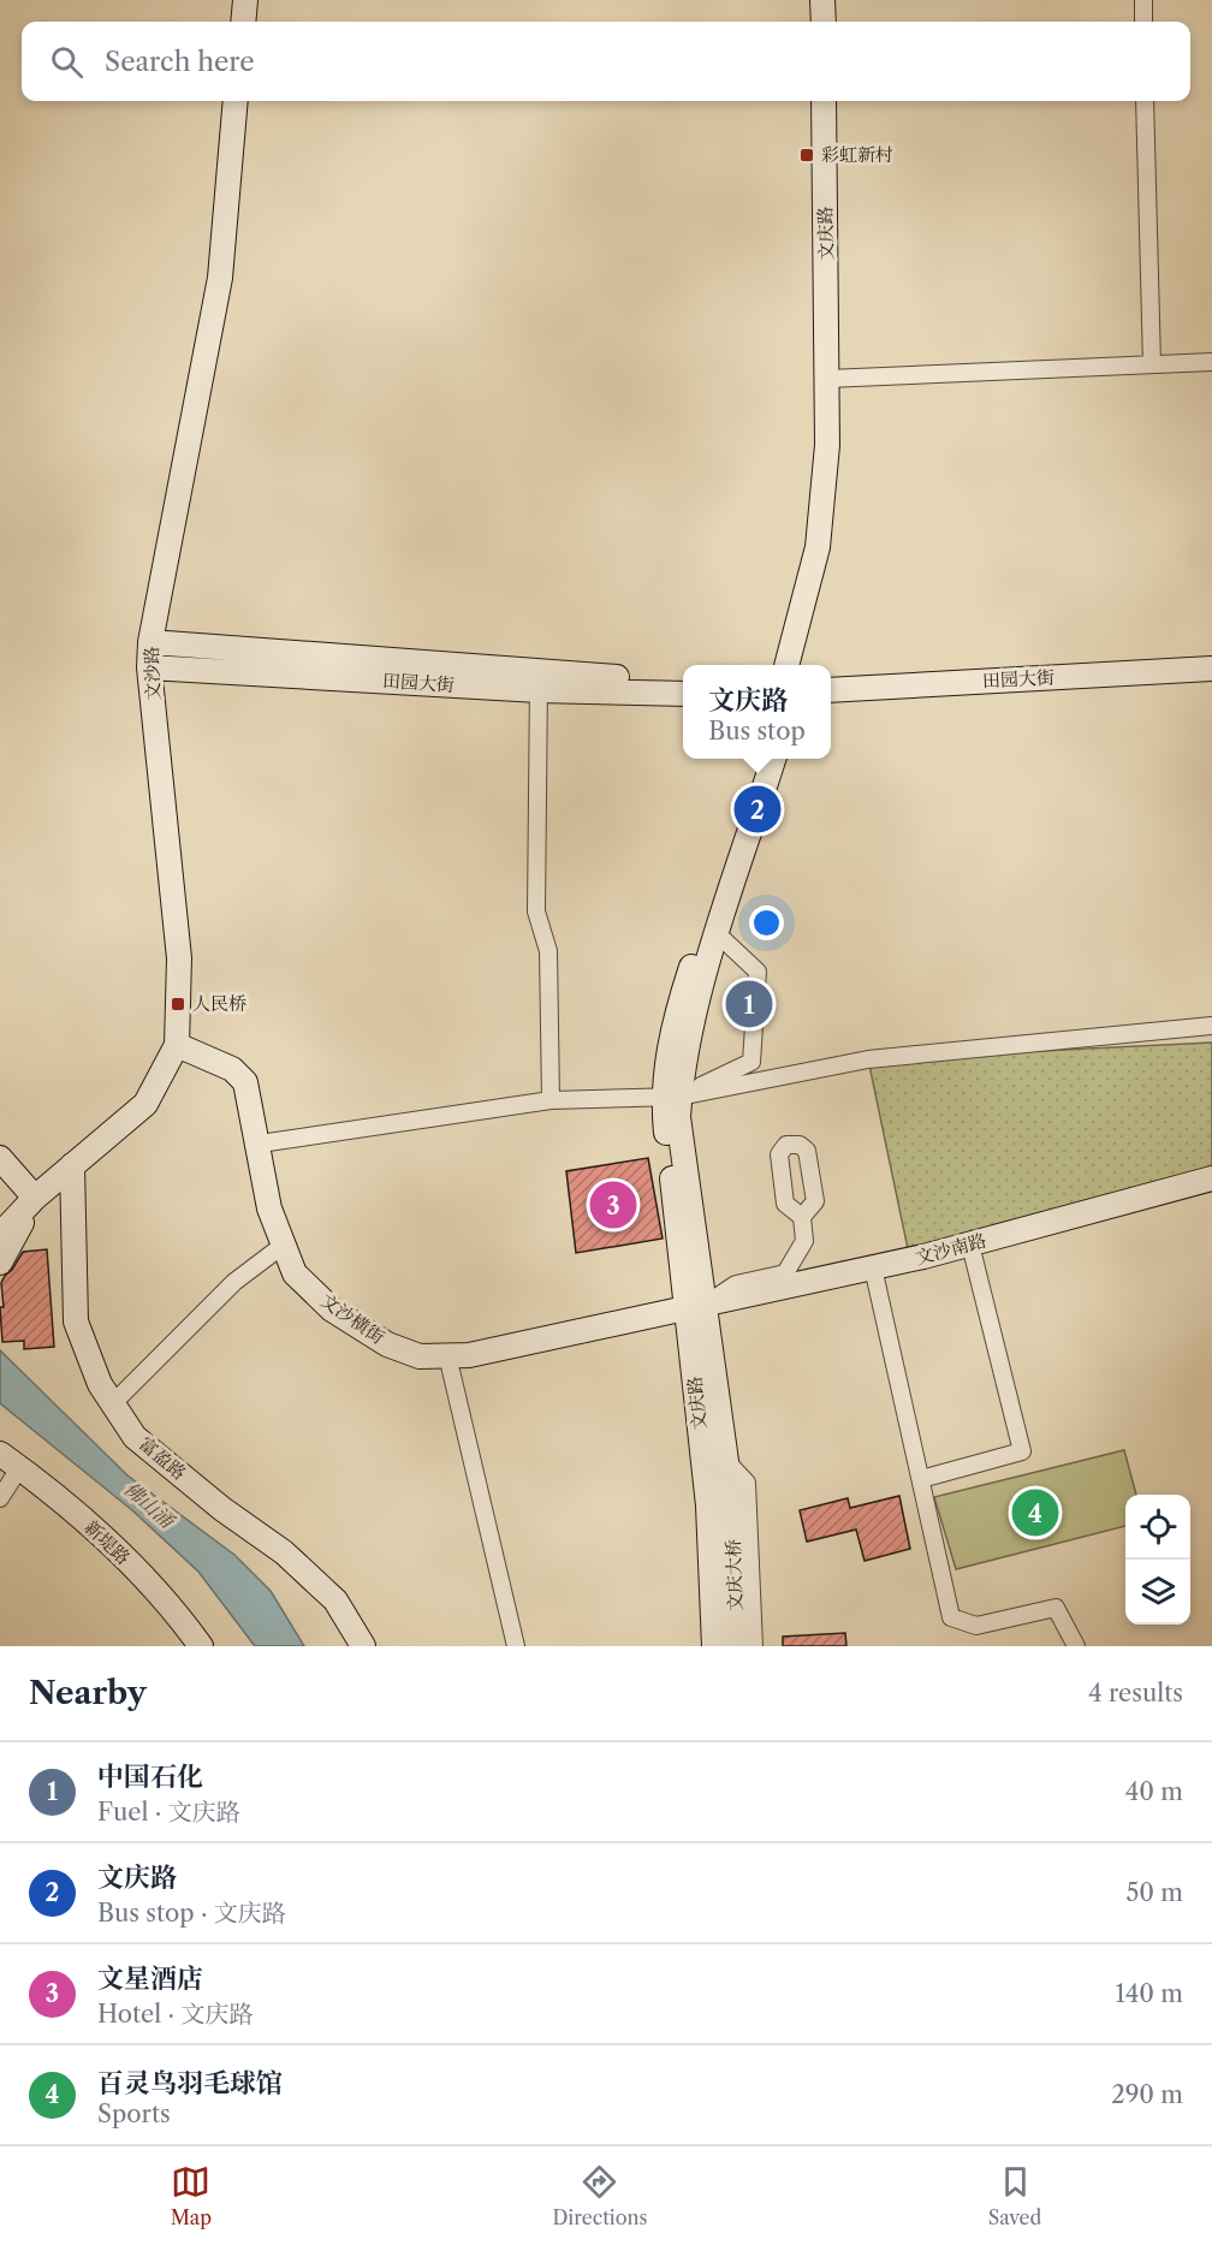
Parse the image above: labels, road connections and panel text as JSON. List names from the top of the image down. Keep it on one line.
{"streets":{"street":["文庆路","文沙路","田园大街","文沙南路","文沙横街","富盈路","新堤路","文庆大桥"]},"crossings":[["文庆路","文沙南路"],["文庆路","文沙横街"],["文庆路","文庆大桥"],["文沙路","田园大街"],["文沙路","文沙横街"],["文沙路","富盈路"],["文沙南路","文沙横街"]],"water":["佛山涌"],"places":{"transit":["彩虹新村","人民桥"]},"page":{"search":"Search here","popup":["文庆路","Bus stop"],"pins":["2","1","3","4"],"heading":["Nearby","4 results"],"list":[{"mark":"1","name":"中国石化","note":"Fuel · 文庆路","value":"40 m"},{"mark":"2","name":"文庆路","note":"Bus stop · 文庆路","value":"50 m"},{"mark":"3","name":"文星酒店","note":"Hotel · 文庆路","value":"140 m"},{"mark":"4","name":"百灵鸟羽毛球馆","note":"Sports","value":"290 m"}],"nav":["Map","Directions","Saved"]}}
